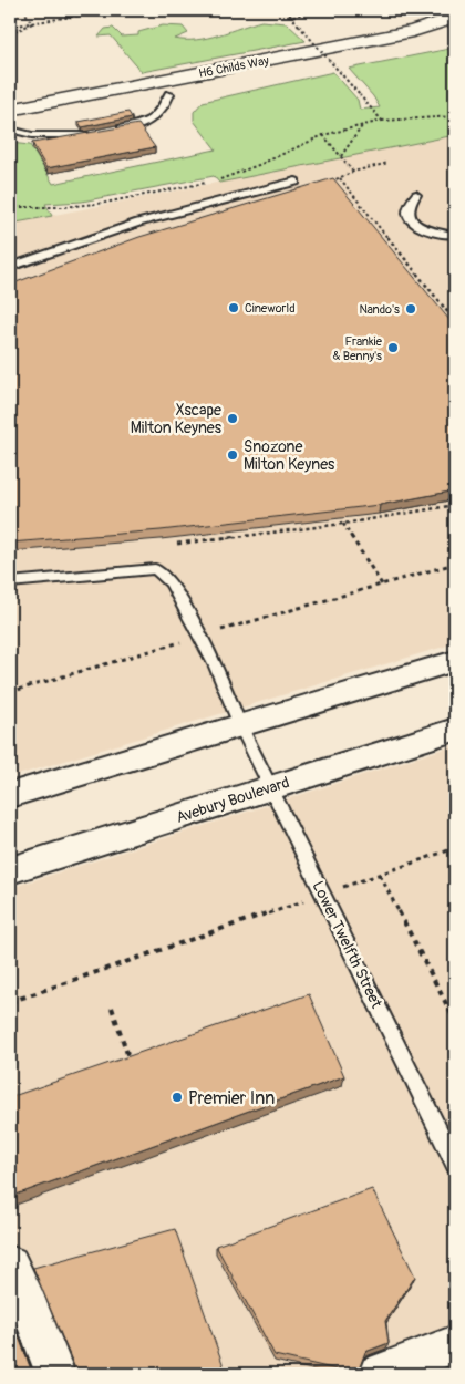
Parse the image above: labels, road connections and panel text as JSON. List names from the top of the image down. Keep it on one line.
{"streets":{"street":["H6 Childs Way","Avebury Boulevard"],"lane":["Lower Twelfth Street"]},"crossings":[["Avebury Boulevard","Lower Twelfth Street"]],"places":["Cineworld","Nando's","Frankie & Benny's","Xscape Milton Keynes","Snozone Milton Keynes","Premier Inn"]}
